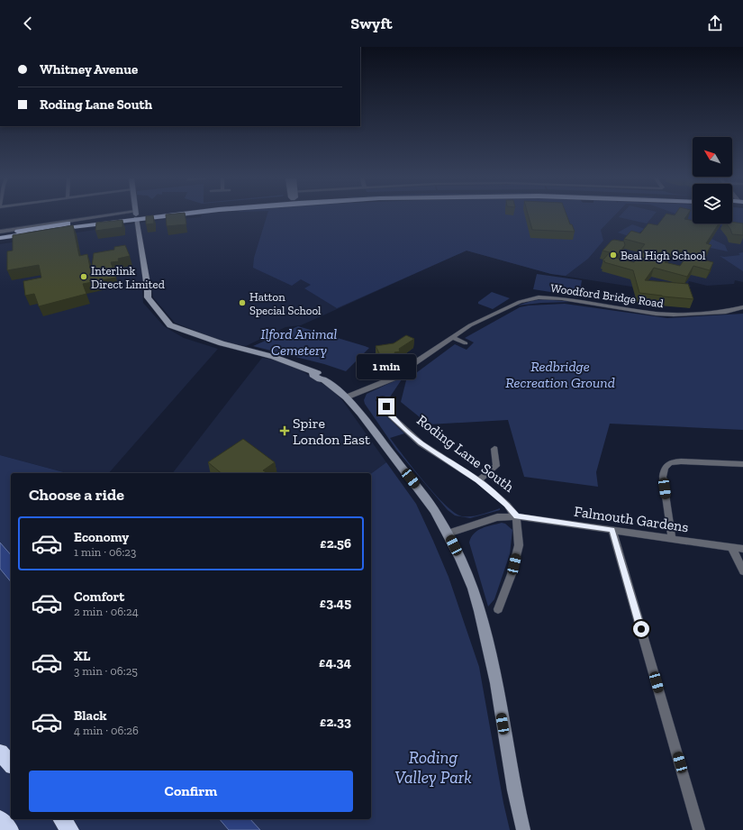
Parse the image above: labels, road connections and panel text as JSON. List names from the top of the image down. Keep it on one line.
{"streets":{"street":["Woodford Bridge Road","Roding Lane South","Falmouth Gardens"]},"crossings":[["Roding Lane South","Falmouth Gardens"]],"parks":["Ilford Animal Cemetery","Redbridge Recreation Ground","Roding Valley Park"],"places":{"other":["Beal High School","Interlink Direct Limited","Hatton Special School"],"health":["Spire London East"]},"north":"top left","page":{"header":"Swyft","banner":["Whitney Avenue","Roding Lane South"],"bubble":"1 min","heading":"Choose a ride","list":[{"name":"Economy","note":"1 min · 06:23","value":"£2.56"},{"name":"Comfort","note":"2 min · 06:24","value":"£3.45"},{"name":"XL","note":"3 min · 06:25","value":"£4.34"},{"name":"Black","note":"4 min · 06:26","value":"£2.33"}],"buttons":"Confirm"}}
